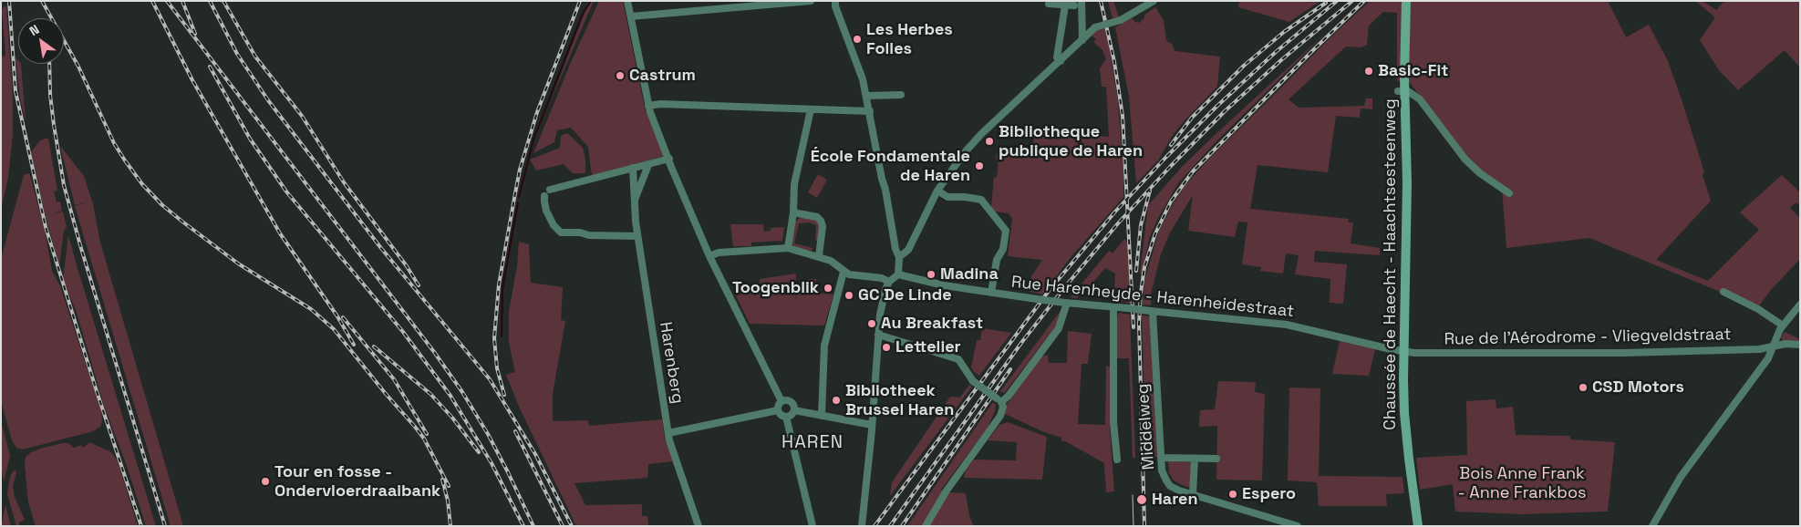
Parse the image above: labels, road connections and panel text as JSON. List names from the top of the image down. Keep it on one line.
{"streets":{"main road":["Chaussée de Haecht - Haachtsesteenweg"],"street":["Rue Harenheyde - Harenheidestraat","Rue de l'Aérodrome - Vliegveldstraat","Harenberg","Middelweg"]},"crossings":[["Chaussée de Haecht - Haachtsesteenweg","Rue Harenheyde - Harenheidestraat"],["Chaussée de Haecht - Haachtsesteenweg","Rue de l'Aérodrome - Vliegveldstraat"],["Rue Harenheyde - Harenheidestraat","Rue de l'Aérodrome - Vliegveldstraat"],["Rue Harenheyde - Harenheidestraat","Middelweg"]],"districts":["HAREN"],"parks":["Bois Anne Frank - Anne Frankbos"],"places":["Les Herbes Folles","Basic-Fit","Castrum","Bibliotheque publique de Haren","École Fondamentale de Haren","Madina","Toogenblik","GC De Linde","Au Breakfast","Lettelier","CSD Motors","Bibliotheek Brussel Haren","Tour en fosse - Ondervloerdraaibank","Espero","Haren"],"north":"top left"}
